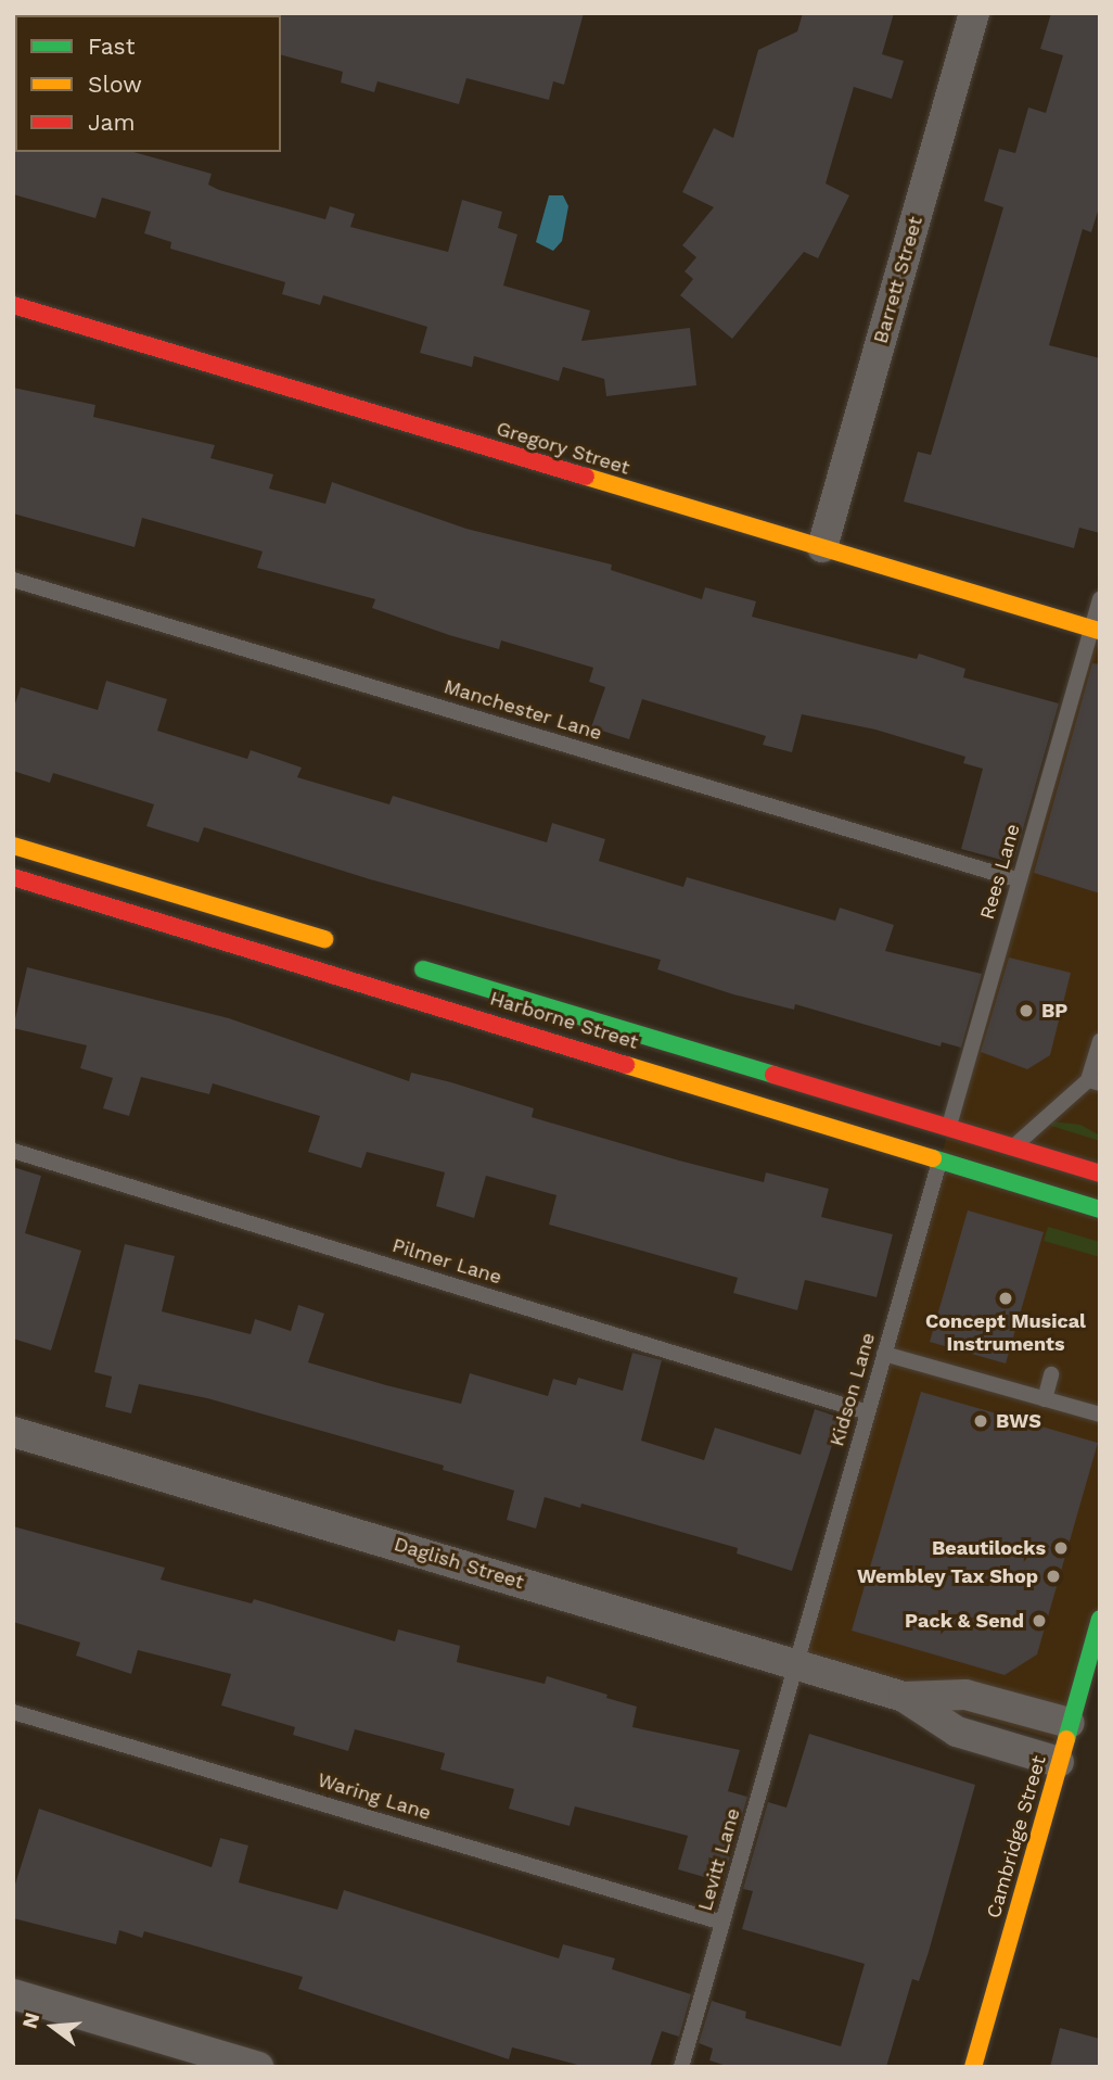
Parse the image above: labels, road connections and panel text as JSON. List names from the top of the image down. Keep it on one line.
{"streets":{"main road":["Gregory Street","Harborne Street","Cambridge Street"],"street":["Barrett Street","Daglish Street"],"lane":["Manchester Lane","Rees Lane","Pilmer Lane","Kidson Lane","Waring Lane","Levitt Lane"]},"crossings":[["Barrett Street","Gregory Street"],["Gregory Street","Rees Lane"],["Manchester Lane","Rees Lane"],["Rees Lane","Harborne Street"],["Rees Lane","Kidson Lane"],["Harborne Street","Kidson Lane"],["Pilmer Lane","Kidson Lane"],["Kidson Lane","Daglish Street"],["Kidson Lane","Levitt Lane"],["Daglish Street","Cambridge Street"],["Daglish Street","Levitt Lane"],["Waring Lane","Levitt Lane"]],"places":["BP","Concept Musical Instruments","BWS","Beautilocks","Wembley Tax Shop","Pack & Send"],"legend":["Fast","Slow","Jam"],"north":"left"}
